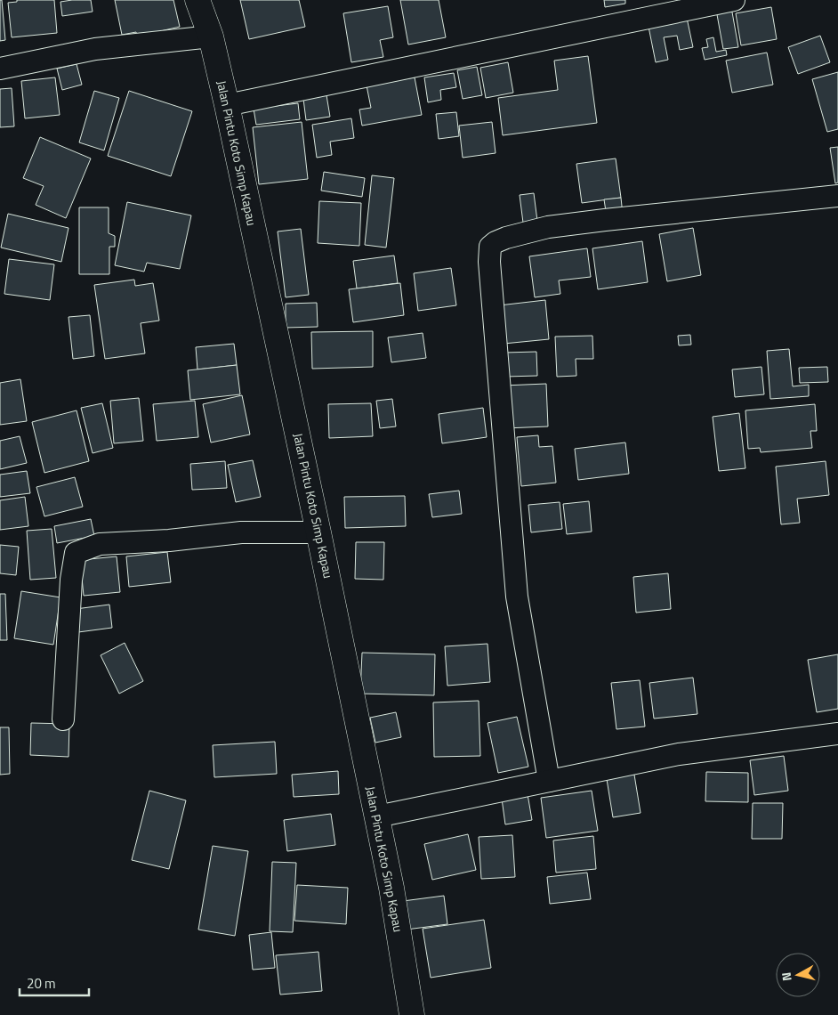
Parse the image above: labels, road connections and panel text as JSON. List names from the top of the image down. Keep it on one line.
{"streets":{"street":["Jalan Pintu Koto Simp Kapau"]},"scale_bar":"20 m","north":"left"}
